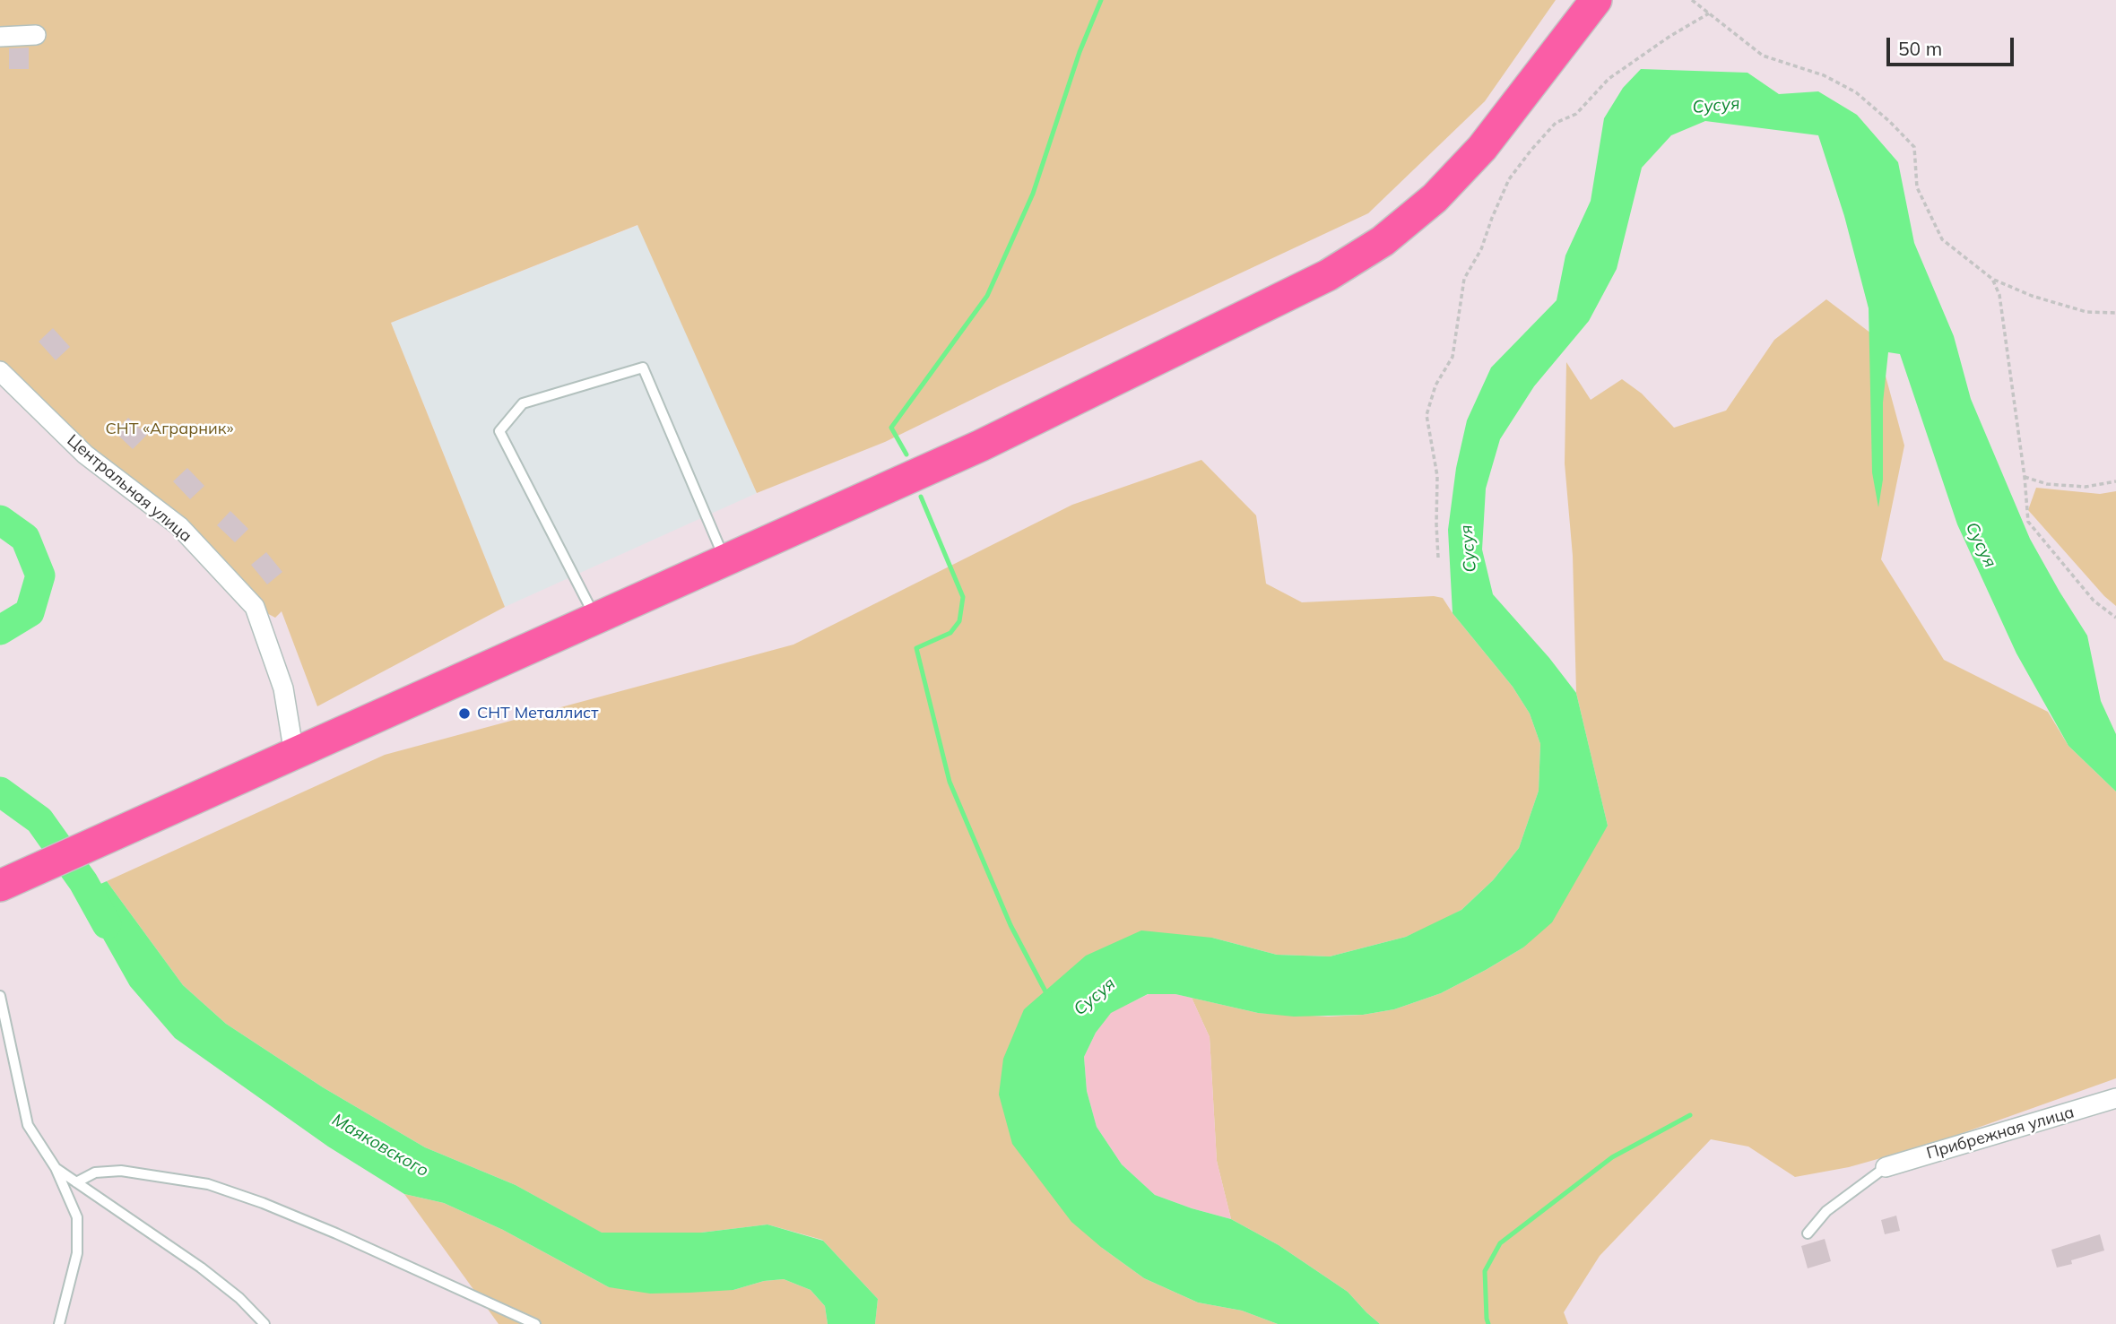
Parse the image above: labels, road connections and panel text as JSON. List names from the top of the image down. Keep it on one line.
{"streets":{"street":["Центральная улица","Прибрежная улица"]},"water":["Сусуя","Маяковского"],"parks":["СНТ «Аграрник»"],"places":["СНТ Металлист"],"scale_bar":"50 m"}
